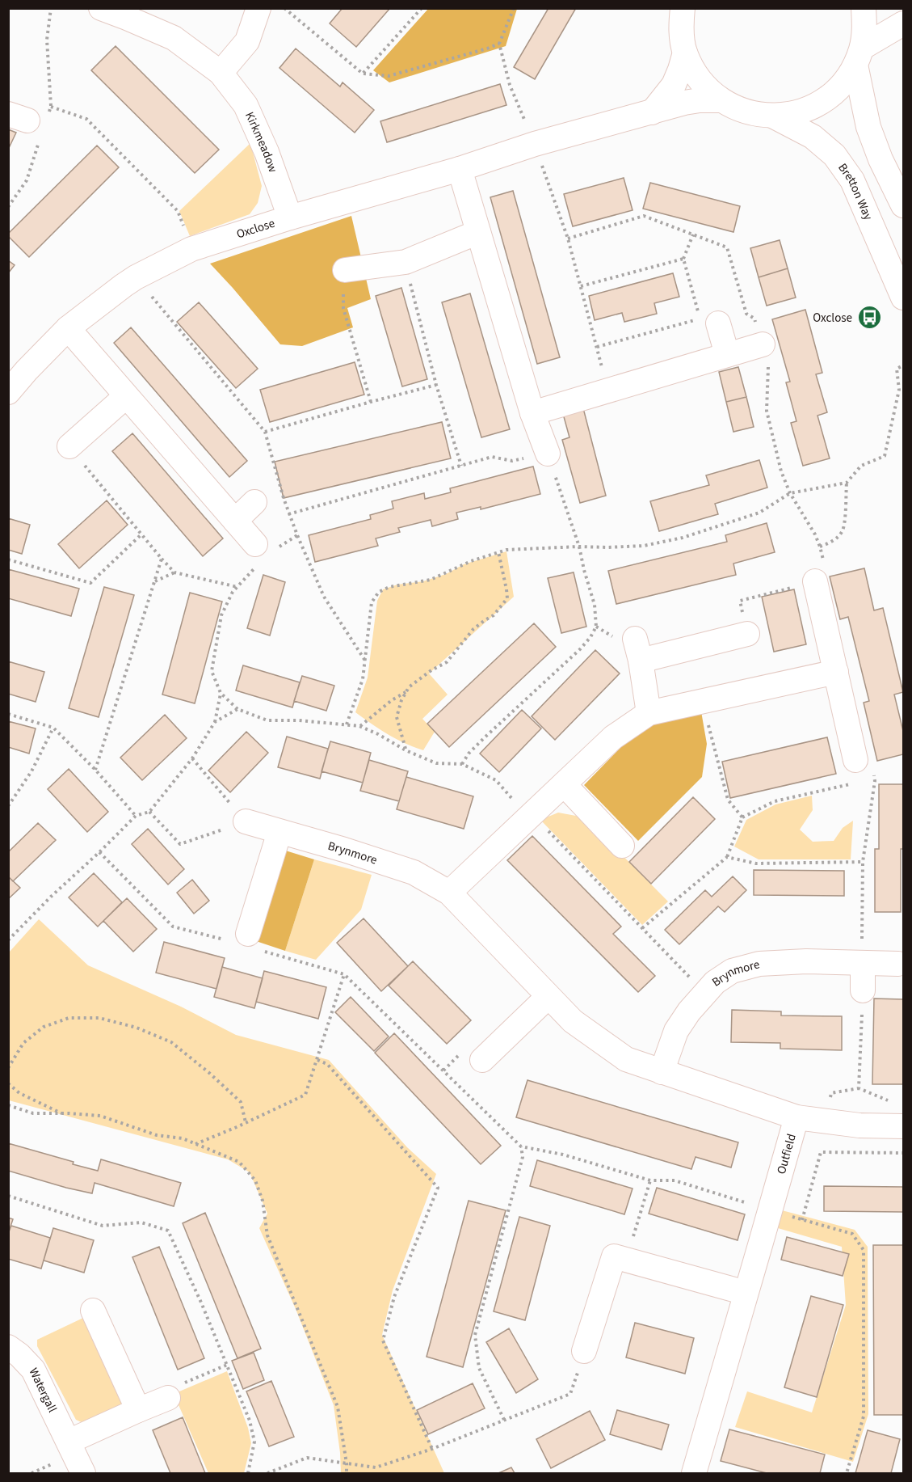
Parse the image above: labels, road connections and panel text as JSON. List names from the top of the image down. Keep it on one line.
{"streets":{"street":["Kirkmeadow","Bretton Way","Oxclose","Brynmore","Outfield","Watergall"]},"crossings":[["Kirkmeadow","Oxclose"],["Brynmore","Outfield"]],"places":{"bus stop":["Oxclose"]}}
